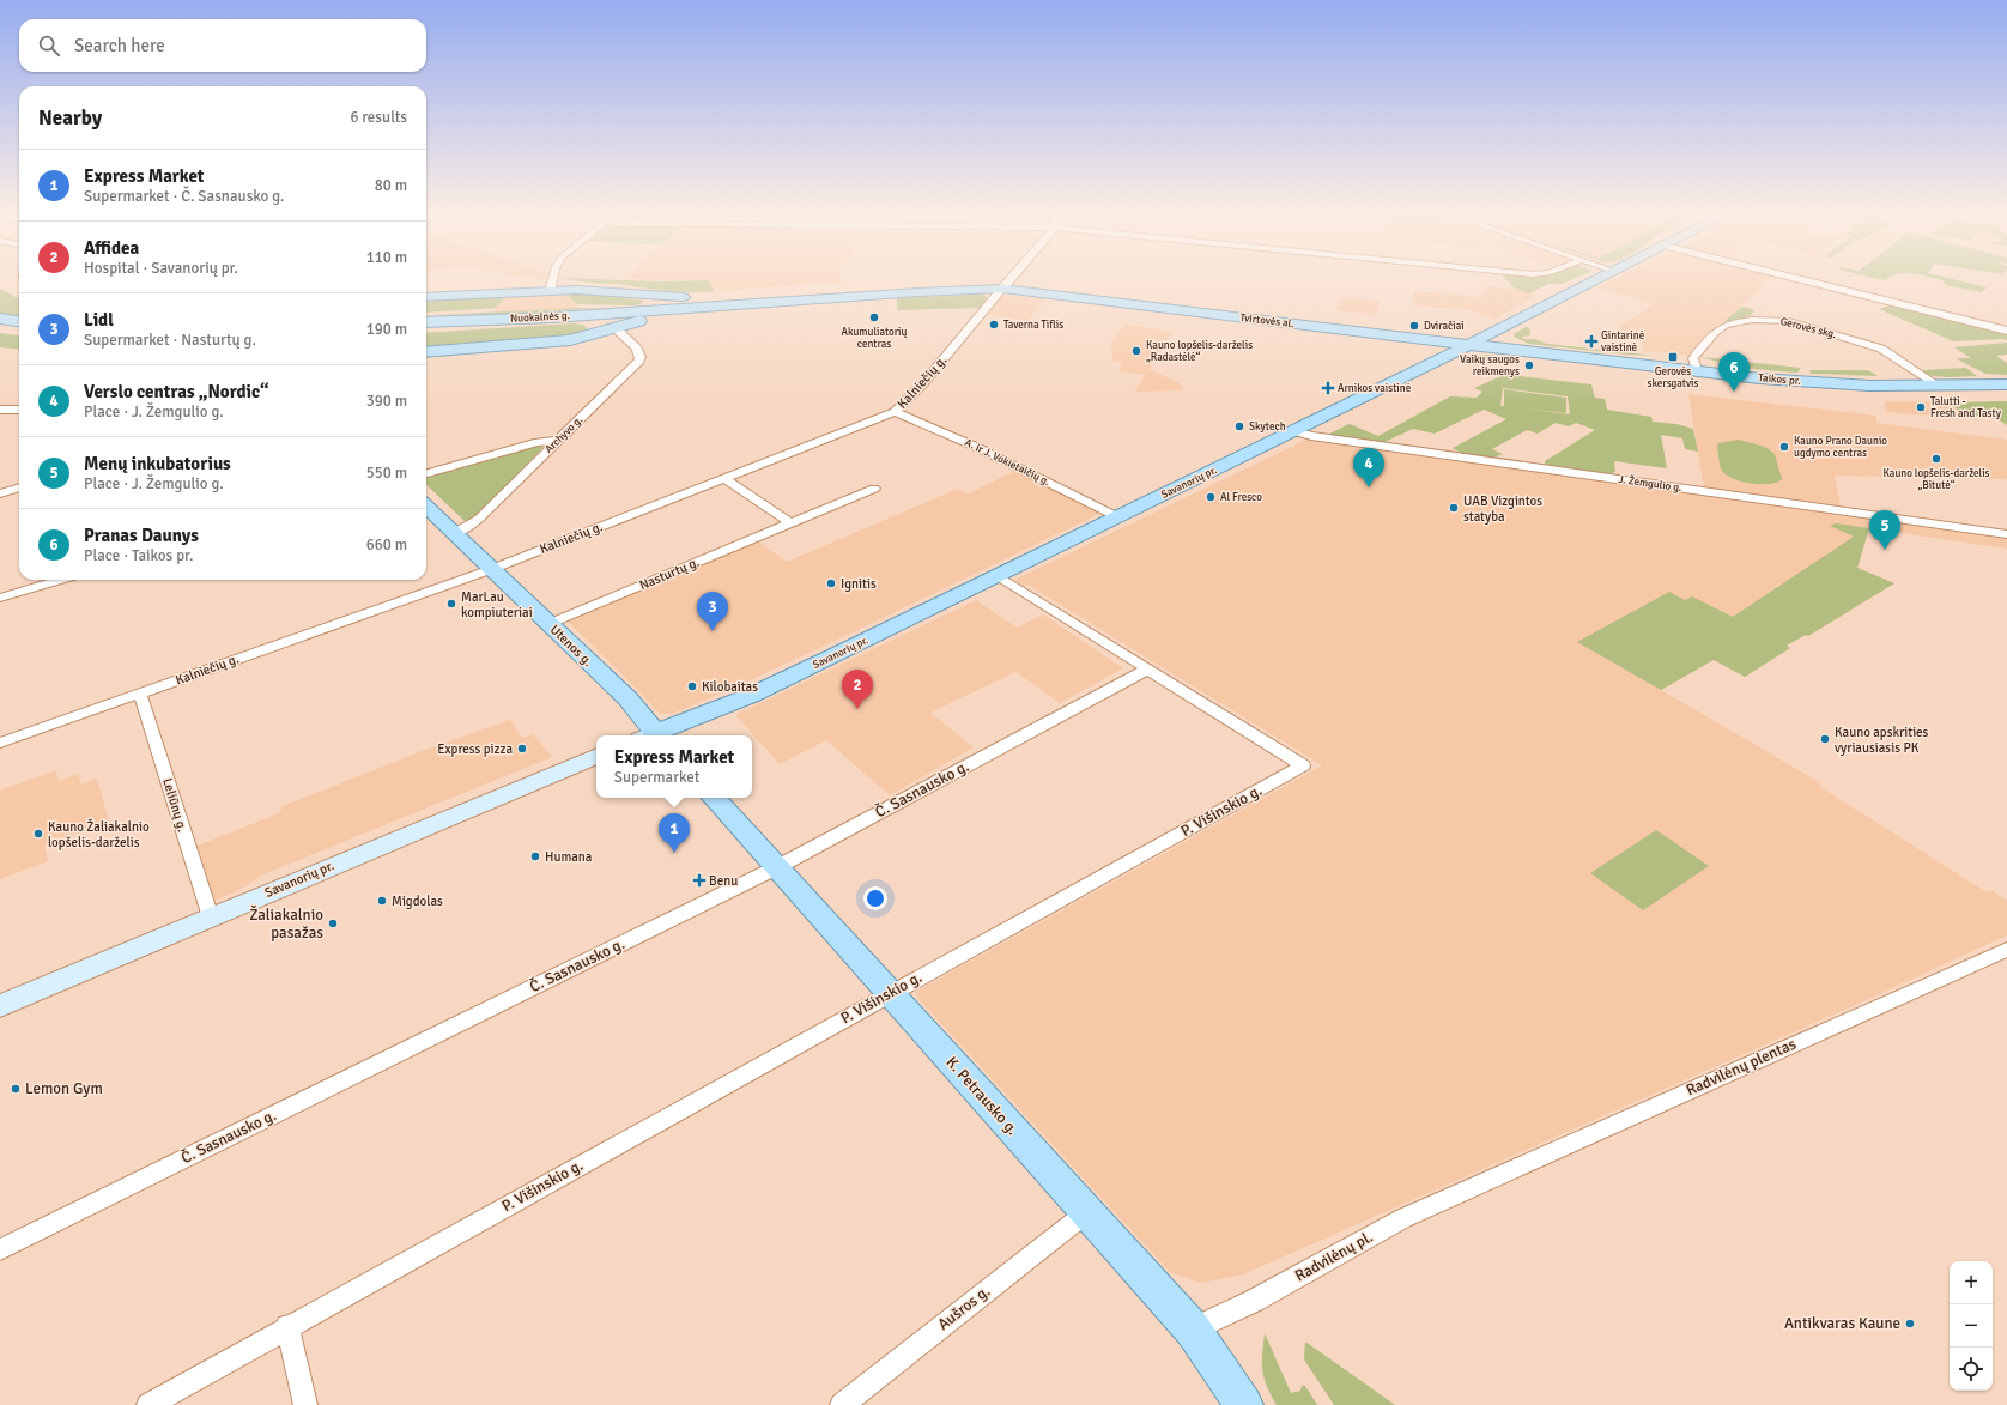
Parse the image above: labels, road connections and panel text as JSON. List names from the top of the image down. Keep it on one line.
{"streets":{"main road":["Nuokalnės g.","Tvirtovės al.","Taikos pr.","Savanorių pr.","Utenos g.","K. Petrausko g."],"street":["Gerovės skg.","Kalniečių g.","Archyvo g.","A. ir J. Vokietaičių g.","J. Žemgulio g.","Nasturtų g.","Č. Sasnausko g.","Leliūnų g.","P. Višinskio g.","Radvilėnų plentas","Radvilėnų pl.","Aušros g."]},"crossings":[["Nuokalnės g.","Tvirtovės al."],["Tvirtovės al.","Taikos pr."],["Tvirtovės al.","Kalniečių g."],["Tvirtovės al.","Savanorių pr."],["Gerovės skg.","Taikos pr."],["Taikos pr.","Savanorių pr."],["Kalniečių g.","A. ir J. Vokietaičių g."],["Kalniečių g.","Utenos g."],["Kalniečių g.","Leliūnų g."],["Archyvo g.","Utenos g."],["A. ir J. Vokietaičių g.","Savanorių pr."],["Savanorių pr.","J. Žemgulio g."],["Savanorių pr.","Leliūnų g."],["Savanorių pr.","P. Višinskio g."],["Nasturtų g.","Utenos g."],["Č. Sasnausko g.","P. Višinskio g."],["Č. Sasnausko g.","K. Petrausko g."],["P. Višinskio g.","K. Petrausko g."],["Radvilėnų plentas","Radvilėnų pl."],["K. Petrausko g.","Radvilėnų pl."],["K. Petrausko g.","Aušros g."]],"places":{"other":["Akumuliatorių centras","Taverna Tiflis","Dviračiai","Kauno lopšelis-darželis „Radastėlė“","Vaikų saugos reikmenys","Talutti - Fresh and Tasty","Skytech","Kauno Prano Daunio ugdymo centras","Kauno lopšelis-darželis „Bitutė“","Al Fresco","UAB Vizgintos statyba","Ignitis","MarLau kompiuteriai","Kilobaitas","Kauno apskrities vyriausiasis PK","Express pizza","Kauno Žaliakalnio lopšelis-darželis","Humana","Migdolas","Žaliakalnio pasažas","Lemon Gym","Antikvaras Kaune"],"health":["Gintarinė vaistinė","Arnikos vaistinė","Benu"],"transit":["Gerovės skersgatvis"]},"page":{"search":"Search here","heading":["Nearby","6 results"],"list":[{"mark":"1","name":"Express Market","note":"Supermarket · Č. Sasnausko g.","value":"80 m"},{"mark":"2","name":"Affidea","note":"Hospital · Savanorių pr.","value":"110 m"},{"mark":"3","name":"Lidl","note":"Supermarket · Nasturtų g.","value":"190 m"},{"mark":"4","name":"Verslo centras „Nordic“","note":"Place · J. Žemgulio g.","value":"390 m"},{"mark":"5","name":"Menų inkubatorius","note":"Place · J. Žemgulio g.","value":"550 m"},{"mark":"6","name":"Pranas Daunys","note":"Place · Taikos pr.","value":"660 m"}],"pins":["6","4","5","3","2","1"],"popup":["Express Market","Supermarket"],"map_buttons":["+","−"]}}
